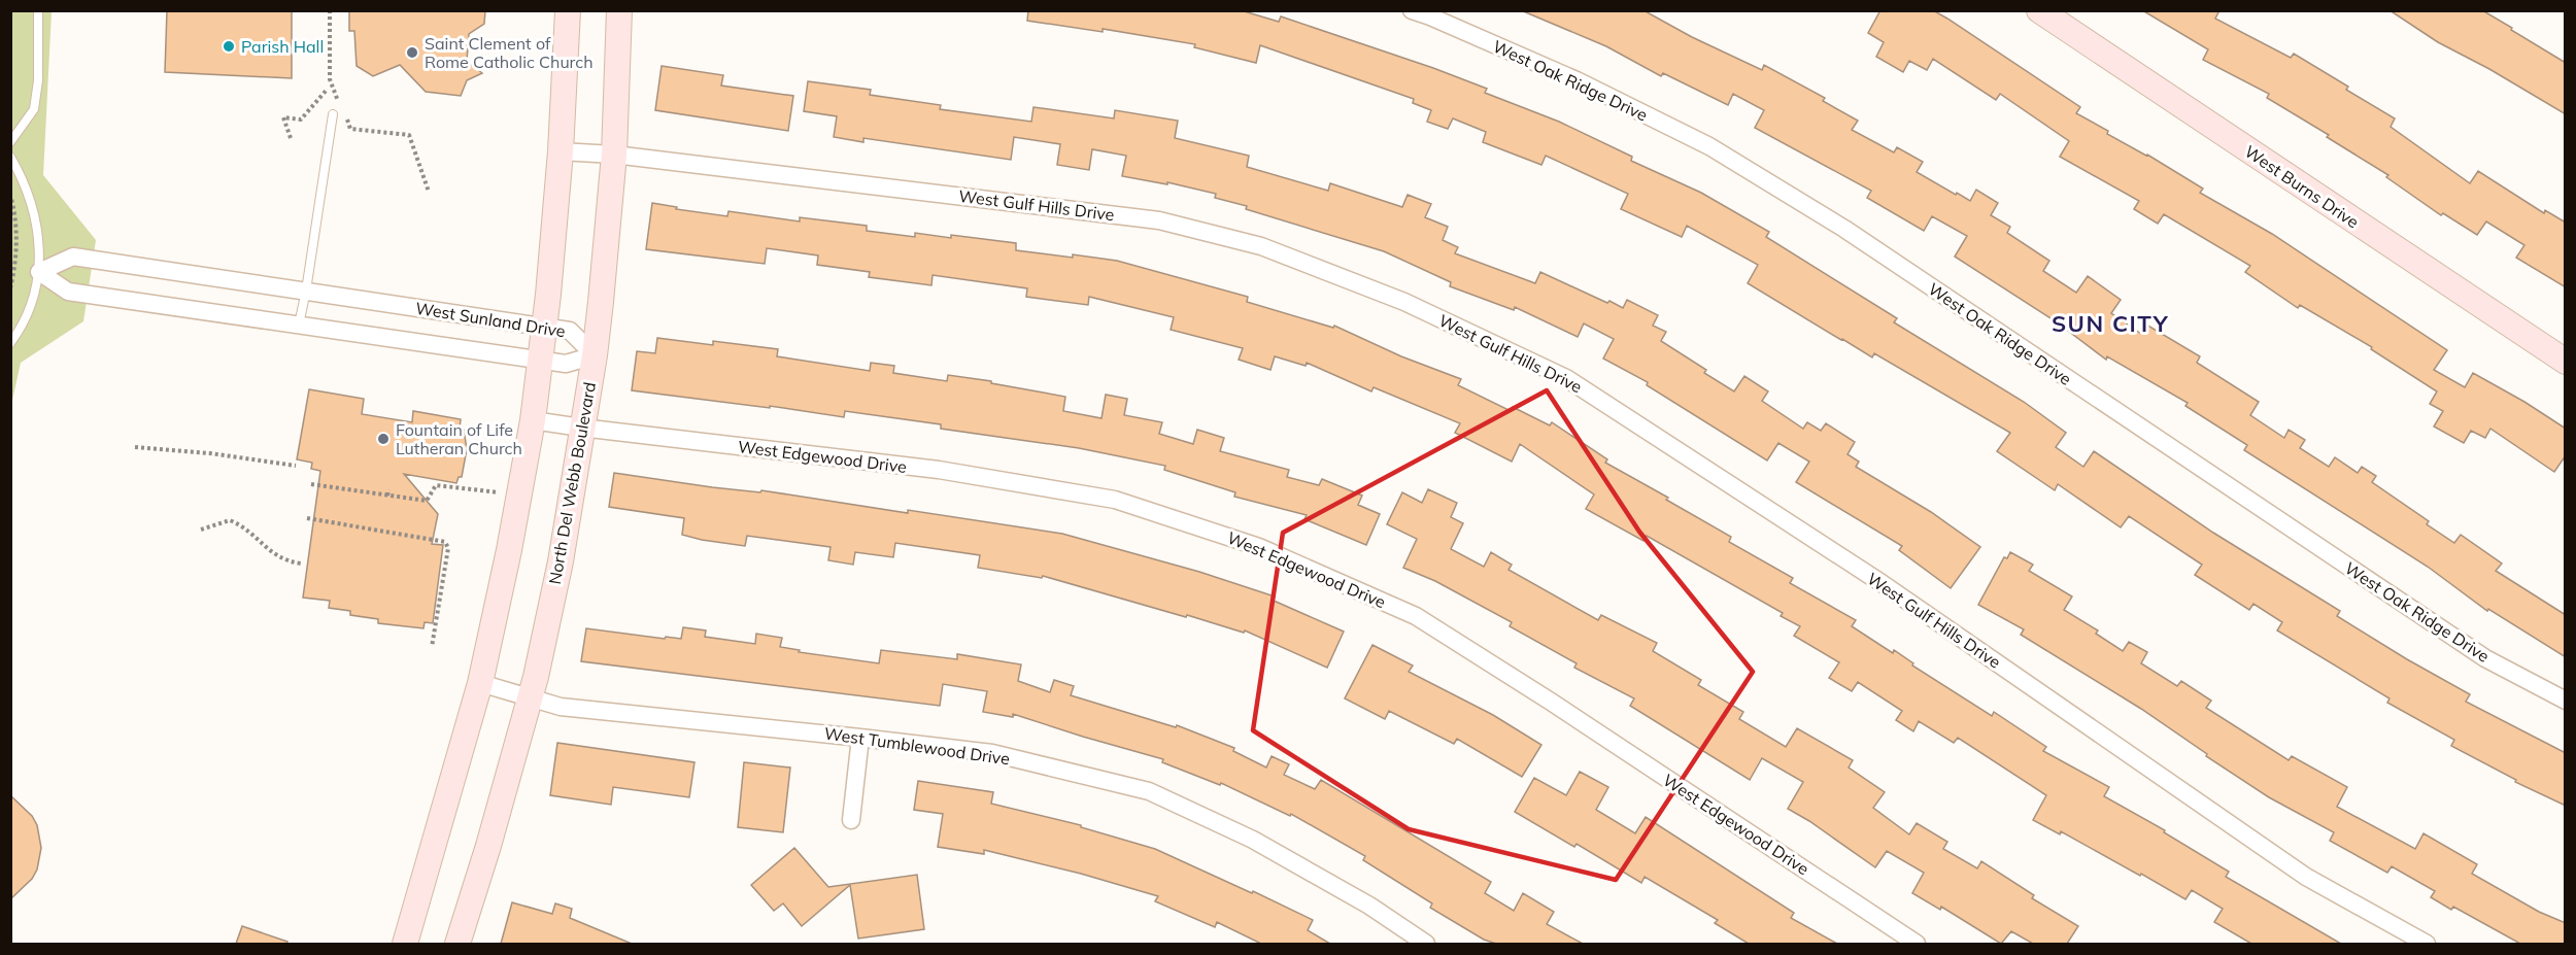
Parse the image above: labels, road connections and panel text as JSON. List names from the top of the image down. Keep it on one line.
{"streets":{"street":["West Oak Ridge Drive","West Burns Drive","West Gulf Hills Drive","West Sunland Drive","West Edgewood Drive","North Del Webb Boulevard","West Tumblewood Drive"]},"crossings":[["West Gulf Hills Drive","North Del Webb Boulevard"],["West Sunland Drive","North Del Webb Boulevard"],["West Edgewood Drive","North Del Webb Boulevard"],["North Del Webb Boulevard","West Tumblewood Drive"]],"districts":["SUN CITY"],"places":["Parish Hall","Saint Clement of Rome Catholic Church","Fountain of Life Lutheran Church"]}
